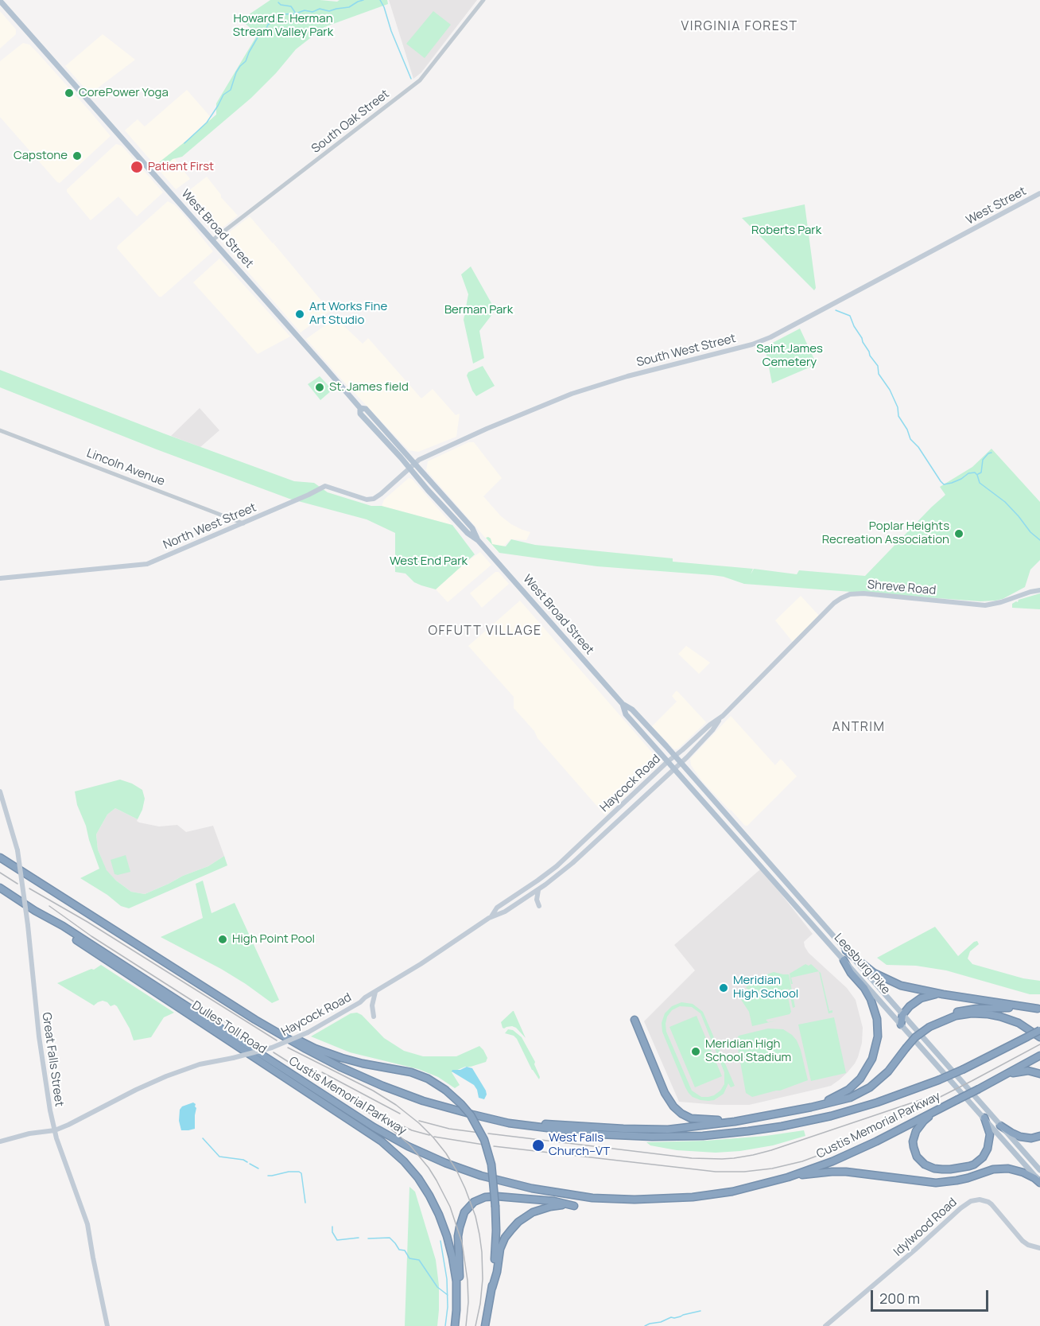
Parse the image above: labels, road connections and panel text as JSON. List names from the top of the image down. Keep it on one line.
{"streets":{"highway":["Dulles Toll Road","Custis Memorial Parkway"],"main road":["West Street","West Broad Street","South West Street","North West Street","Shreve Road","Haycock Road","Leesburg Pike","Great Falls Street","Idylwood Road"],"street":["South Oak Street","Lincoln Avenue"]},"crossings":[["South Oak Street","West Broad Street"],["West Street","South West Street"],["West Broad Street","South West Street"],["West Broad Street","North West Street"],["West Broad Street","Shreve Road"],["West Broad Street","Haycock Road"],["West Broad Street","Leesburg Pike"],["South West Street","North West Street"],["Lincoln Avenue","North West Street"],["Shreve Road","Haycock Road"],["Shreve Road","Leesburg Pike"],["Haycock Road","Leesburg Pike"],["Haycock Road","Great Falls Street"],["Dulles Toll Road","Custis Memorial Parkway"]],"districts":["VIRGINIA FOREST","OFFUTT VILLAGE","ANTRIM"],"parks":["Howard E. Herman Stream Valley Park","Roberts Park","Berman Park","Saint James Cemetery","West End Park"],"places":["CorePower Yoga","Capstone","Patient First","Art Works Fine Art Studio","St. James field","Poplar Heights Recreation Association","High Point Pool","Meridian High School","Meridian High School Stadium","West Falls Church–VT"],"scale_bar":"200 m"}
